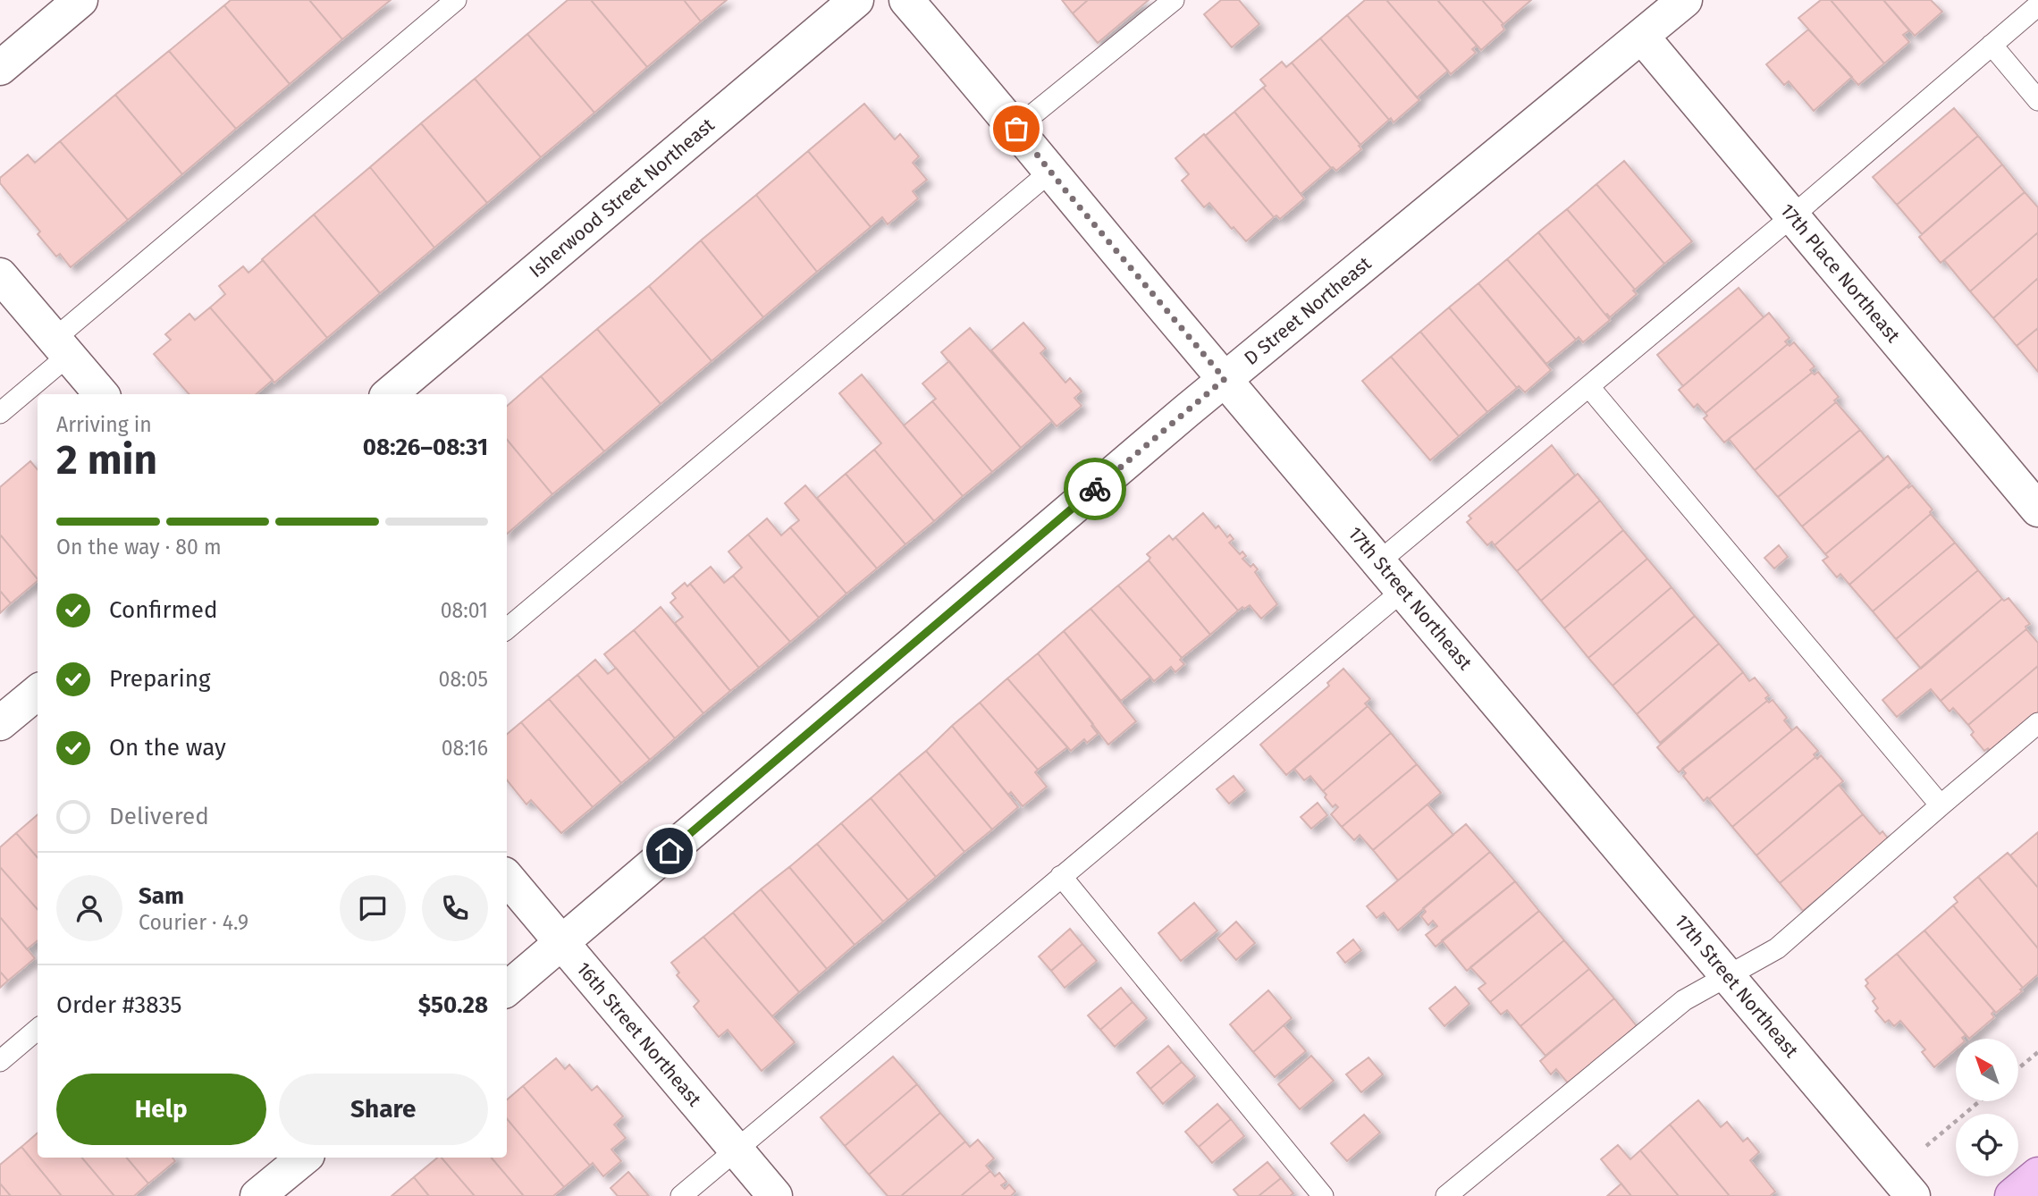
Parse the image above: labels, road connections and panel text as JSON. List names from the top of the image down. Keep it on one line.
{"streets":{"street":["Isherwood Street Northeast","17th Place Northeast","D Street Northeast","17th Street Northeast","16th Street Northeast"]},"crossings":[["17th Place Northeast","D Street Northeast"],["D Street Northeast","17th Street Northeast"],["D Street Northeast","16th Street Northeast"]],"north":"top left","page":{"heading":["2 min","Arriving in","08:26–08:31"],"panel":["Sam","Courier · 4.9","Order #3835","$50.28"],"bar":"On the way · 80 m","list":[["Confirmed","08:01"],["Preparing","08:05"],["On the way","08:16"],"Delivered"],"buttons":["Help","Share"]}}
